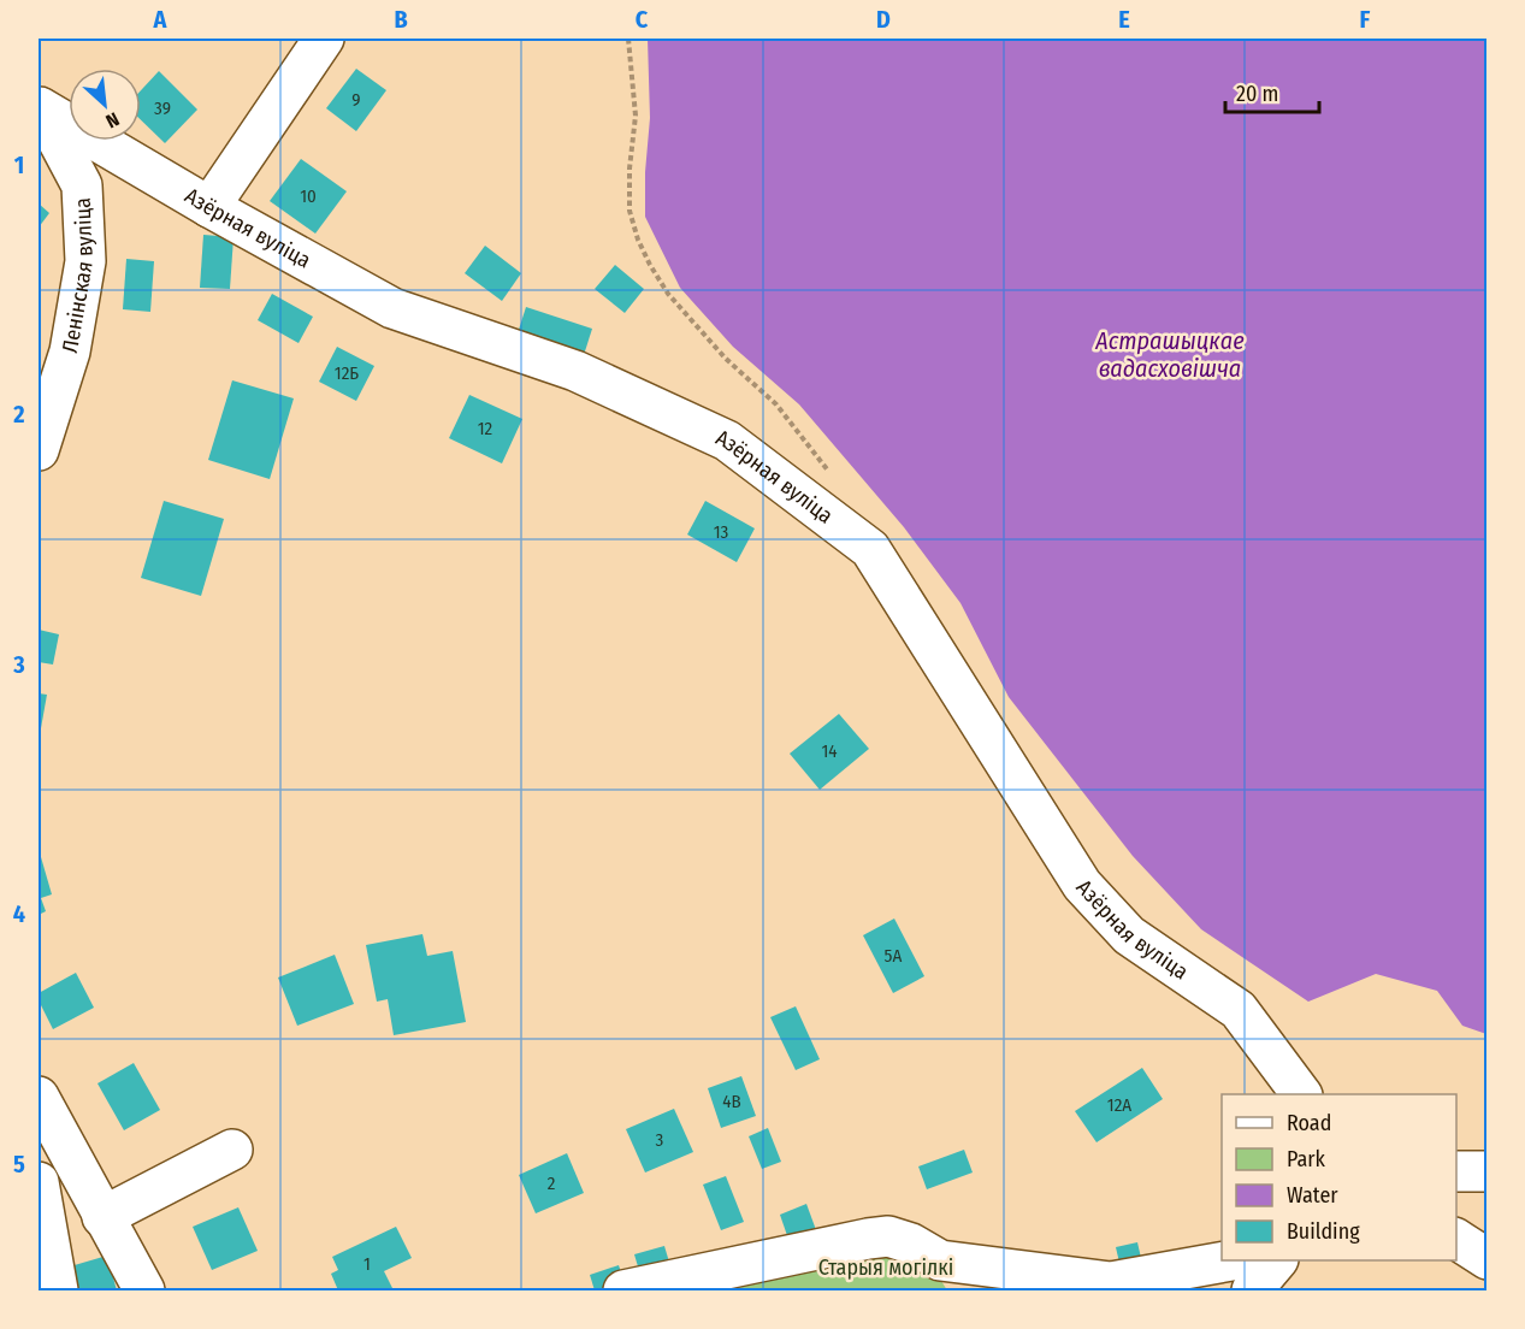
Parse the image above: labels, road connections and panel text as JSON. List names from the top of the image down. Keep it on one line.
{"streets":{"street":["Азёрная вуліца","Ленінская вуліца"]},"crossings":[["Азёрная вуліца","Ленінская вуліца"]],"water":["Астрашыцкае вадасховішча"],"parks":["Старыя могілкі"],"house_numbers":["9","39","10","12Б","12","13","14","5А","4В","12А","3","2","1"],"legend":["Road","Park","Water","Building"],"scale_bar":"20 m","north":"bottom right","grid":{"columns":["A","B","C","D","E","F"],"rows":["1","2","3","4","5"]}}
